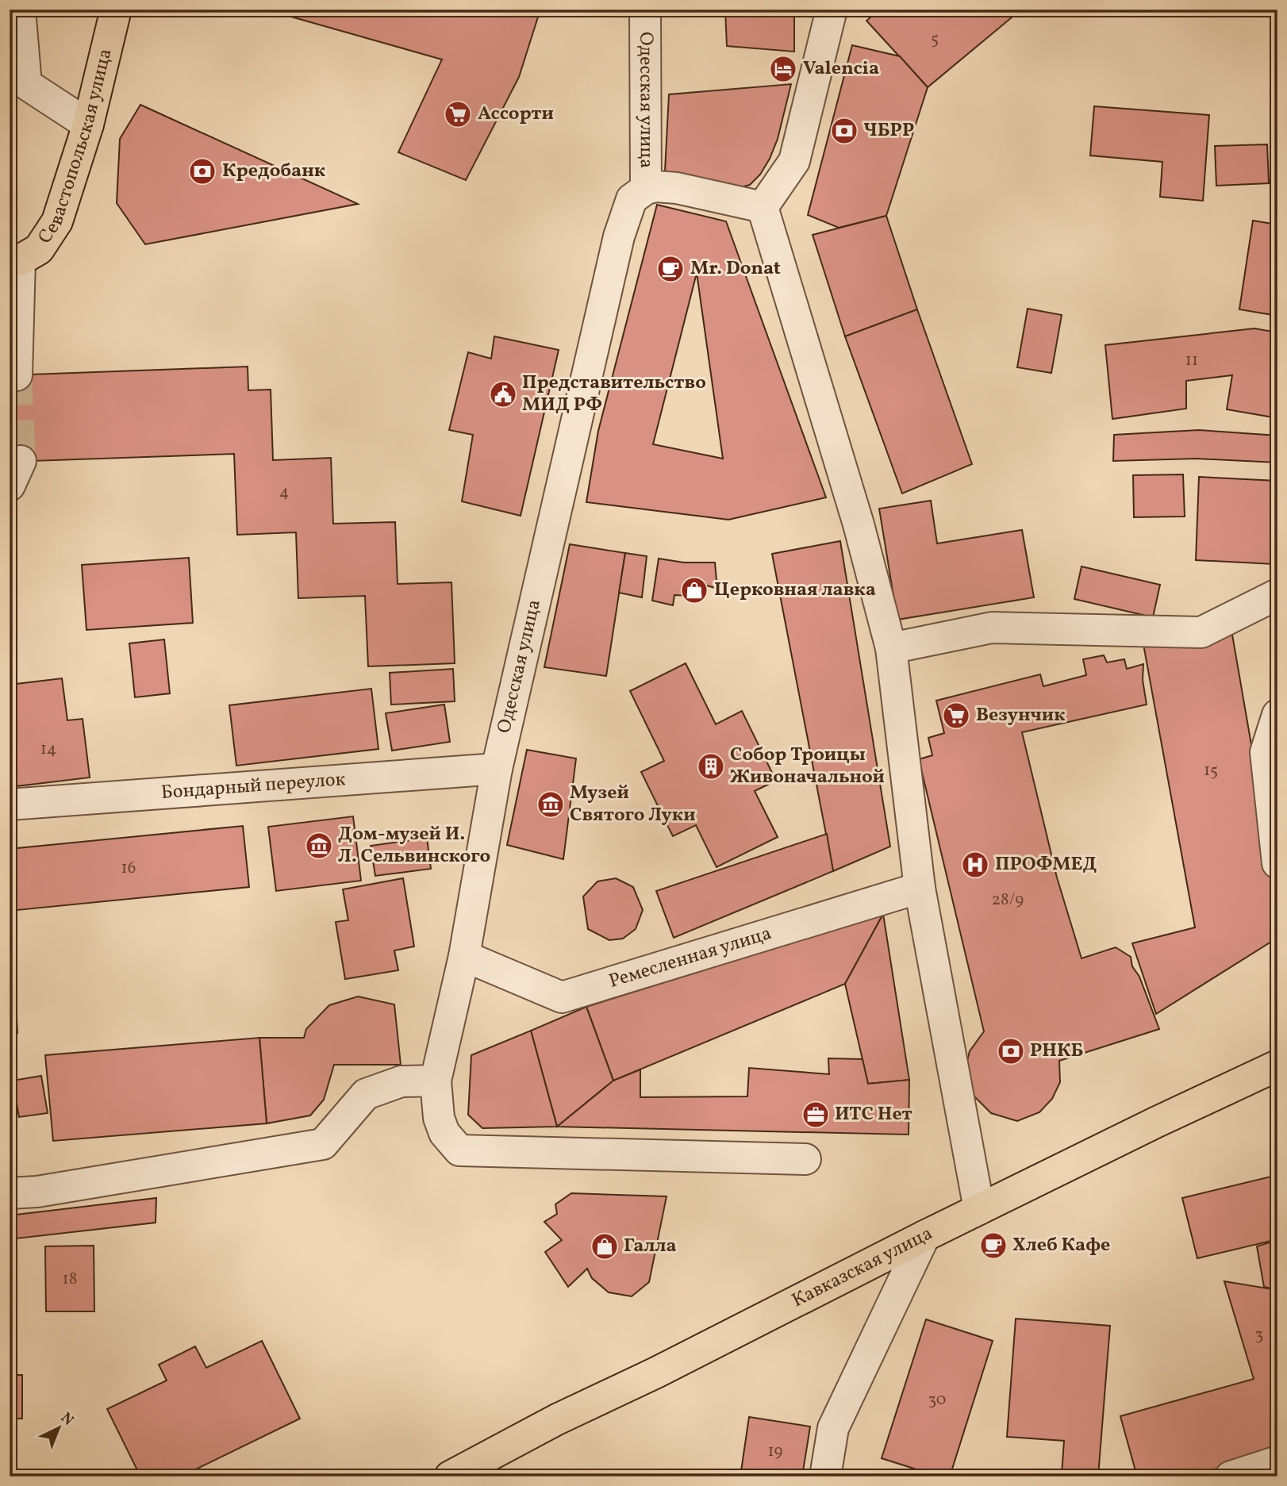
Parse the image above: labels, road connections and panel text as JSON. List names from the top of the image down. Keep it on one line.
{"streets":{"main road":["Севастопольская улица","Кавказская улица"],"street":["Одесская улица","Бондарный переулок","Ремесленная улица"]},"crossings":[["Одесская улица","Бондарный переулок"],["Одесская улица","Ремесленная улица"]],"places":{"hotel":["Valencia"],"supermarket":["Ассорти","Везунчик"],"bank":["ЧБРР","Кредобанк","РНКБ"],"cafe":["Mr. Donat","Хлеб Кафе"],"public building":["Представительство МИД РФ"],"shop":["Церковная лавка","Галла"],"building":["Собор Троицы Живоначальной"],"museum":["Музей Святого Луки","Дом-музей И. Л. Сельвинского"],"hospital":["ПРОФМЕД"],"office":["ИТС Нет"]},"house_numbers":["5","11","4","14","15","16","28/9","18","3","30","19"],"north":"top right"}
